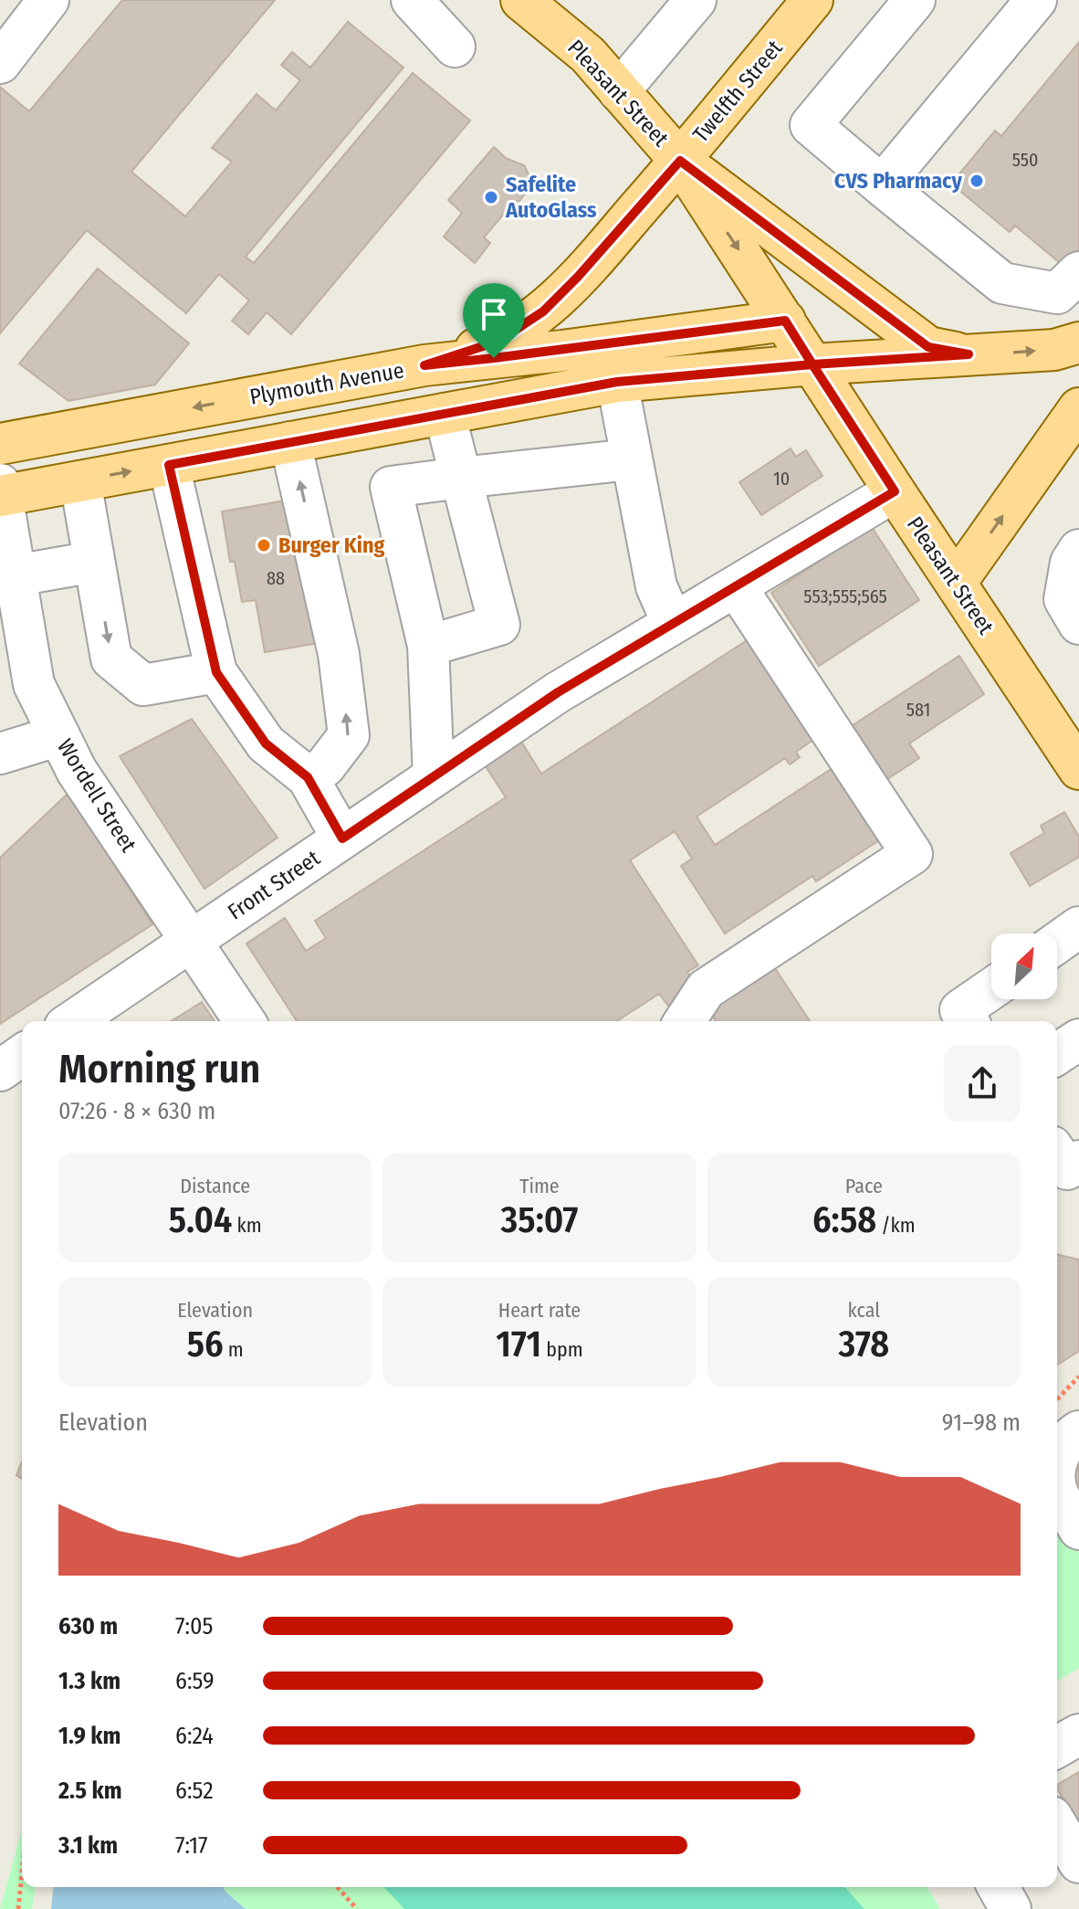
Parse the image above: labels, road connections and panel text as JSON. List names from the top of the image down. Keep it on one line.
{"streets":{"main road":["Twelfth Street","Pleasant Street","Plymouth Avenue"],"street":["Wordell Street","Front Street"]},"crossings":[["Twelfth Street","Pleasant Street"],["Twelfth Street","Plymouth Avenue"],["Pleasant Street","Plymouth Avenue"],["Pleasant Street","Front Street"],["Wordell Street","Front Street"]],"places":["CVS Pharmacy","Safelite AutoGlass","Burger King"],"house_numbers":["550","10","88","553;555;565","581"],"north":"top right","page":{"heading":["Morning run","07:26 · 8 × 630 m"],"stats":[["Distance","5.04 km"],["Time","35:07"],["Pace","6:58 /km"],["Elevation","56 m"],["Heart rate","171 bpm"],["kcal","378"]],"chart":["Elevation","91–98 m"],"list":[{"name":"630 m","note":"7:05"},{"name":"1.3 km","note":"6:59"},{"name":"1.9 km","note":"6:24"},{"name":"2.5 km","note":"6:52"},{"name":"3.1 km","note":"7:17"}]}}
